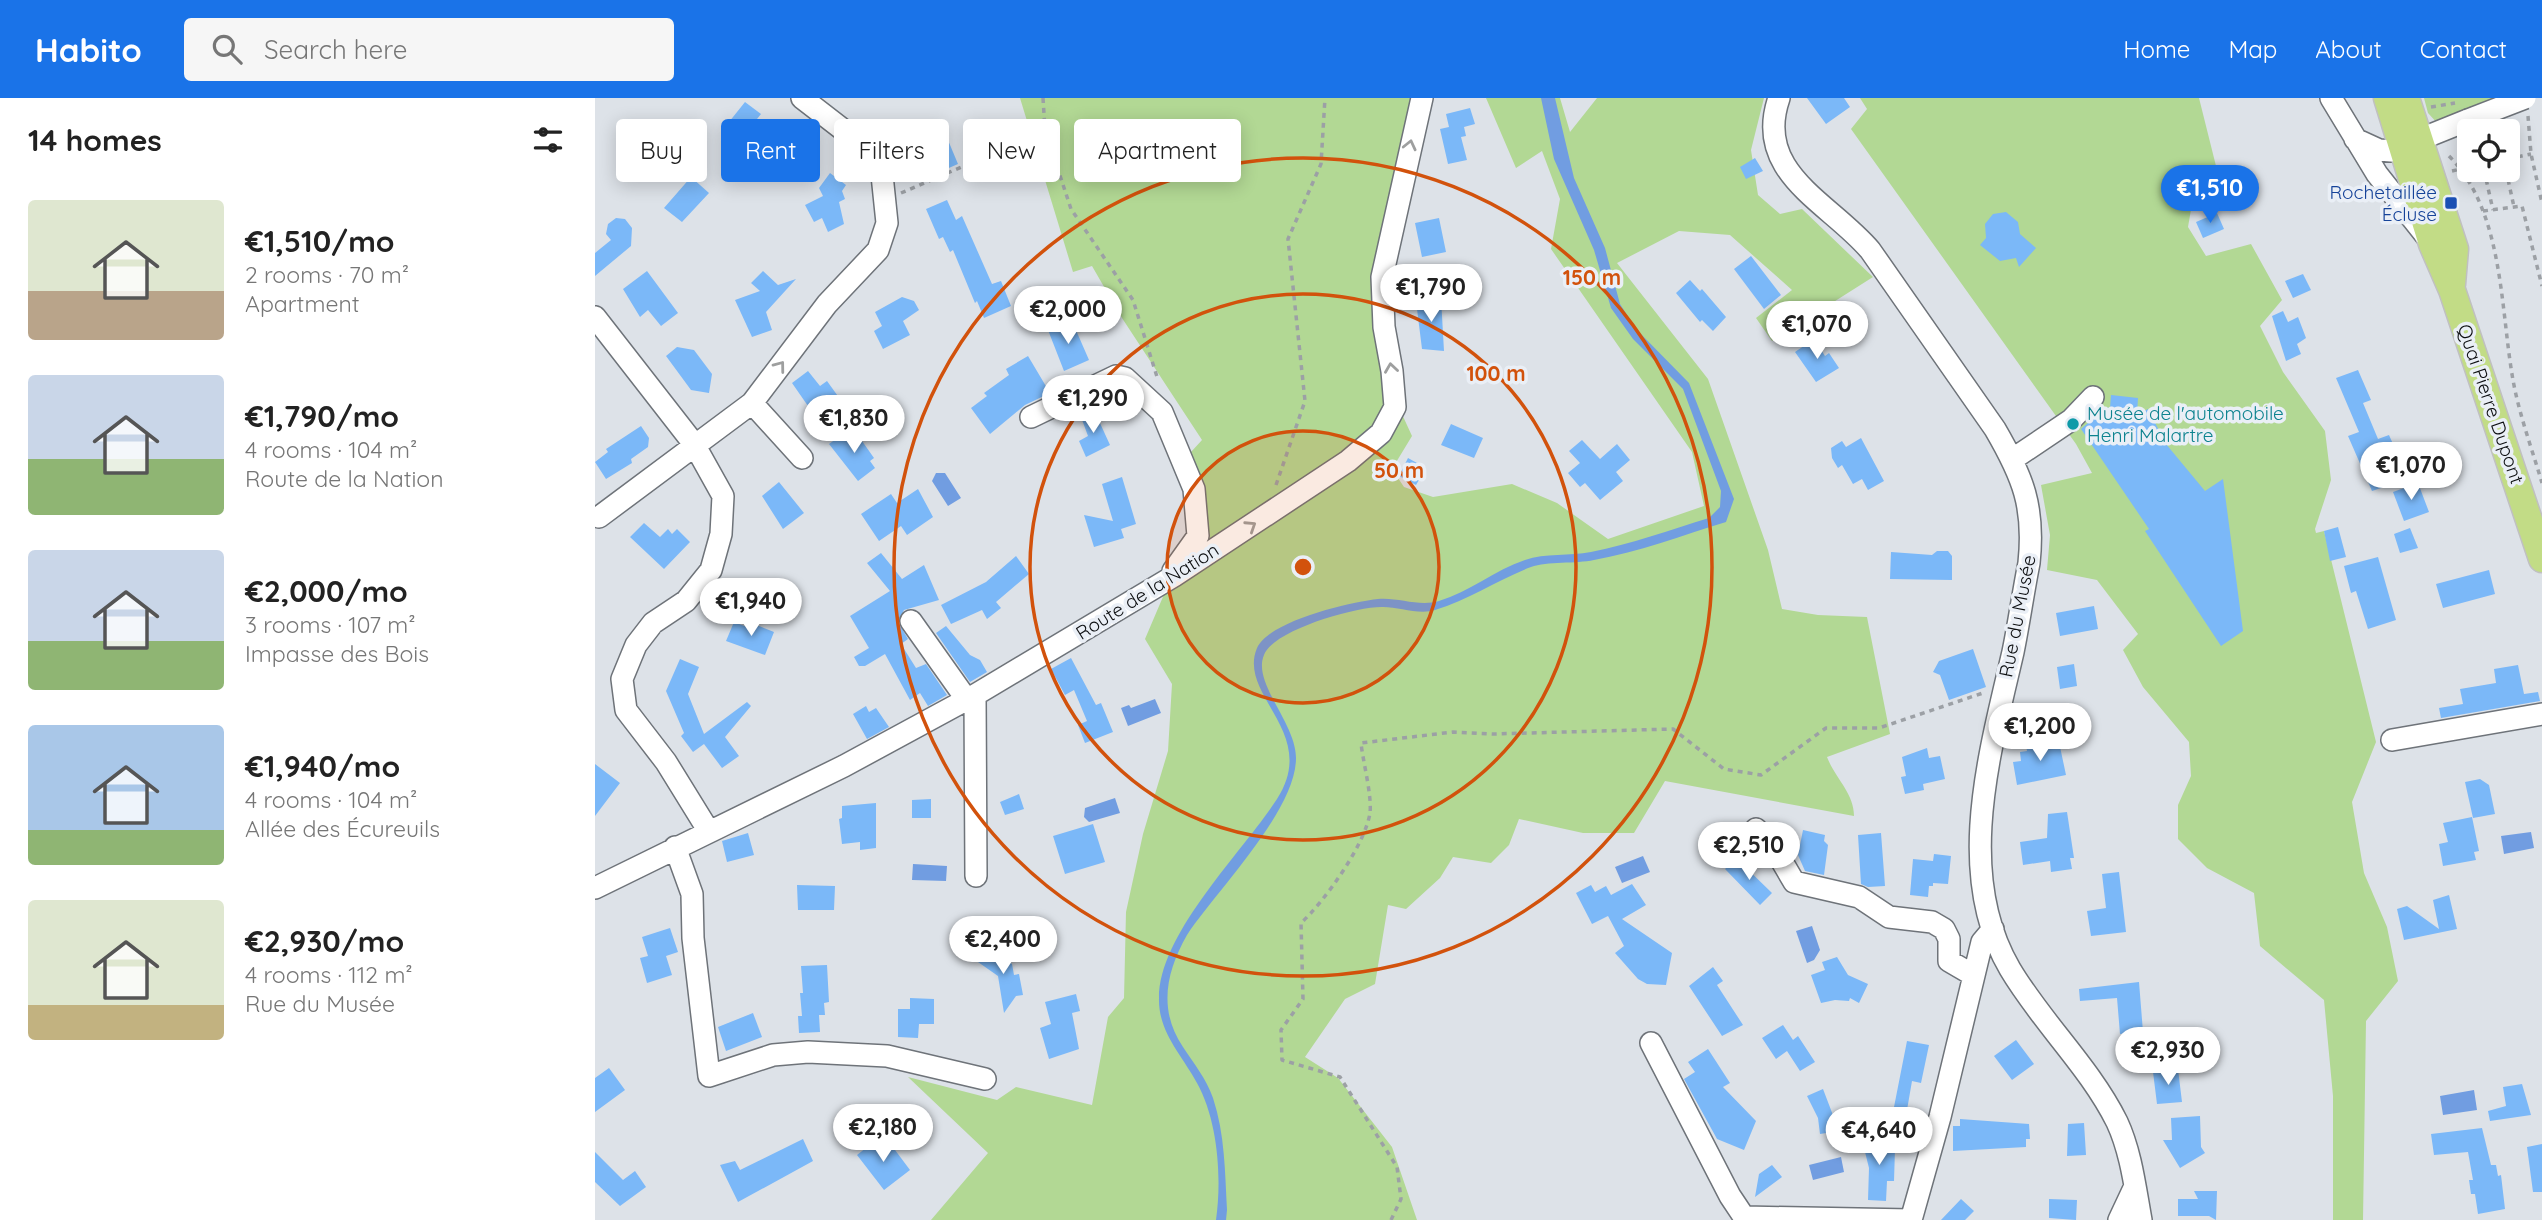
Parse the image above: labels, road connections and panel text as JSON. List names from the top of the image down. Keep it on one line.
{"streets":{"main road":["Quai Pierre Dupont"],"street":["Route de la Nation","Rue du Musée"]},"one_way":["Route de la Nation"],"places":{"transit":["Rochetaillée Écluse"],"other":["Musée de l'automobile Henri Malartre"]},"page":{"header":"Habito","search":"Search here","nav":["Home","Map","About","Contact"],"heading":"14 homes","chip":["Buy","Rent","Filters","New","Apartment"],"price":["€1,510","€1,790","€2,000","€1,070","€1,290","€1,830","€1,070","€1,940","€1,200","€2,510","€2,400","€2,930","€2,180","€4,640"],"list":[{"name":"€1,510/mo","note":"2 rooms · 70 m² · Apartment"},{"name":"€1,790/mo","note":"4 rooms · 104 m² · Route de la Nation"},{"name":"€2,000/mo","note":"3 rooms · 107 m² · Impasse des Bois"},{"name":"€1,940/mo","note":"4 rooms · 104 m² · Allée des Écureuils"},{"name":"€2,930/mo","note":"4 rooms · 112 m² · Rue du Musée"}]},"rings":["150 m","100 m","50 m"]}
